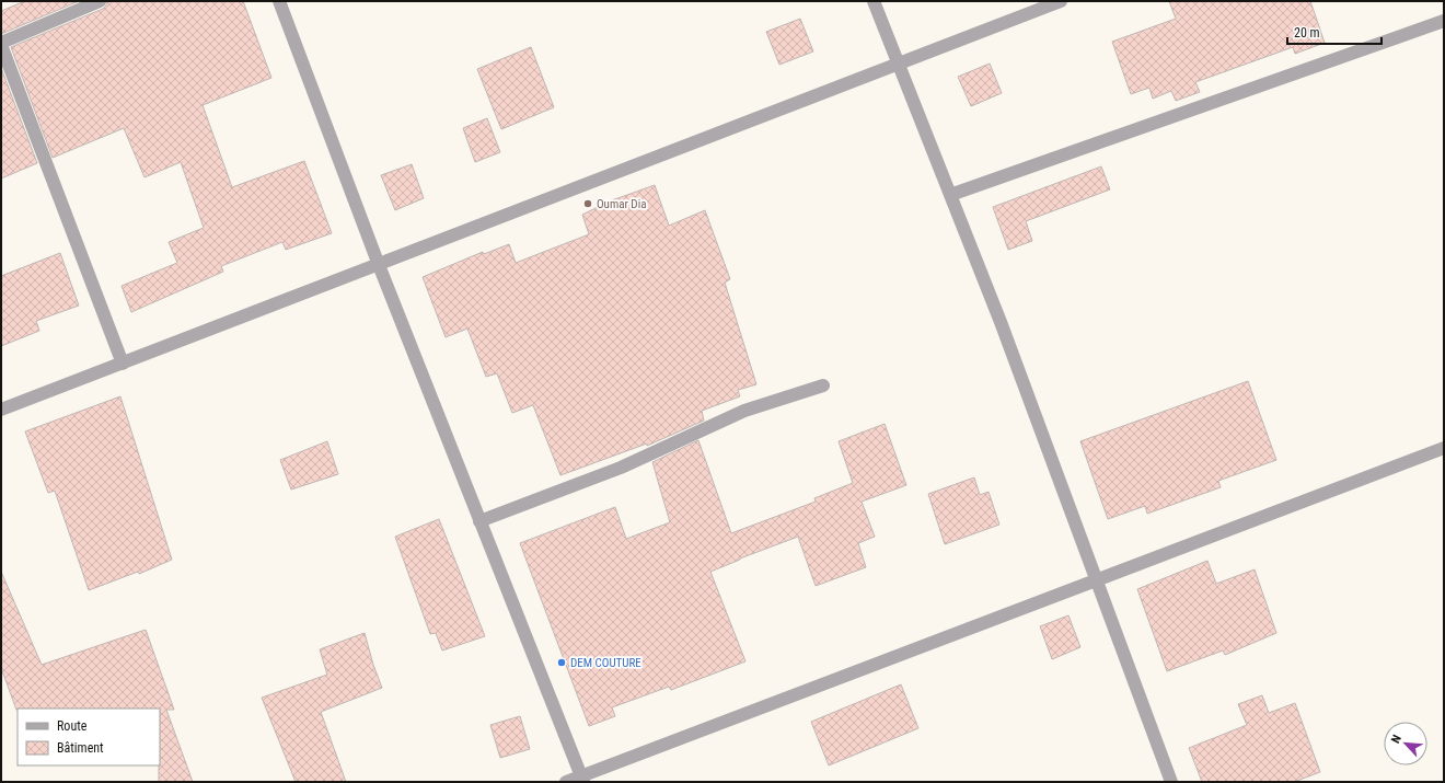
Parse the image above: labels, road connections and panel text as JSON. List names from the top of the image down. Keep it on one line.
{"places":["Oumar Dia","DEM COUTURE"],"legend":["Route","Bâtiment"],"scale_bar":"20 m","north":"top left"}
